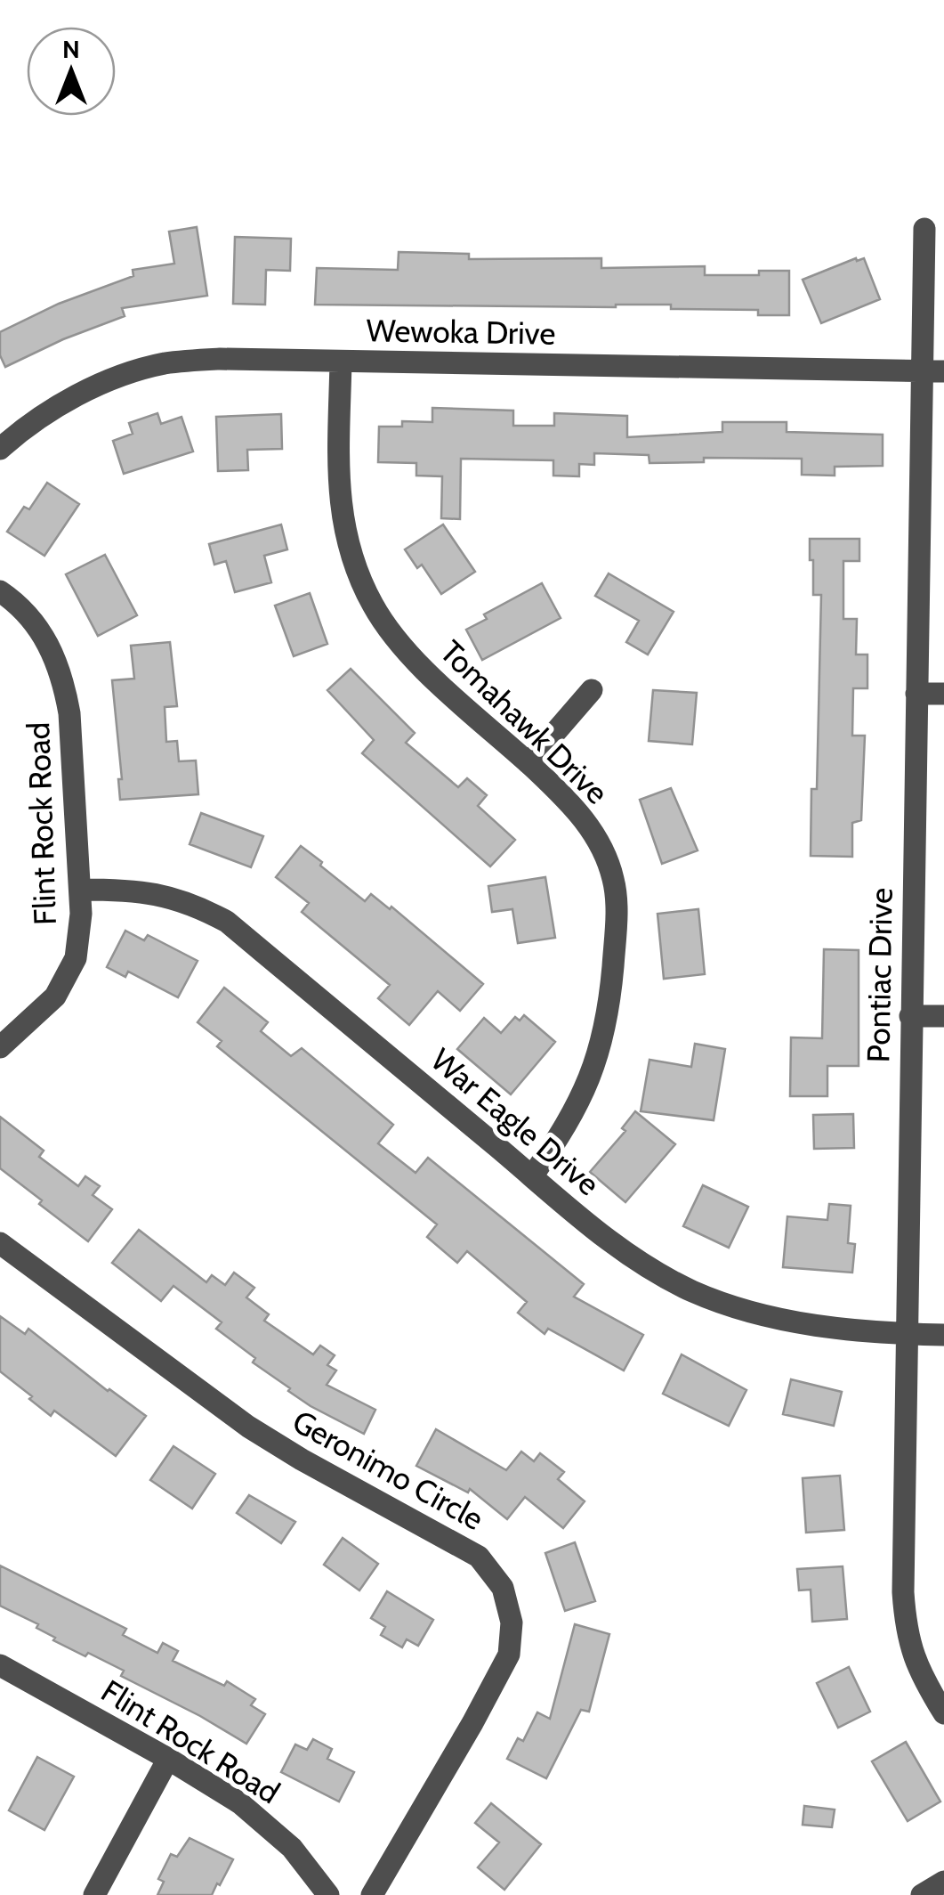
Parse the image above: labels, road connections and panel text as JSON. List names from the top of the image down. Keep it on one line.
{"streets":{"street":["Wewoka Drive","Tomahawk Drive","Flint Rock Road","Pontiac Drive","War Eagle Drive","Geronimo Circle"]},"crossings":[["Wewoka Drive","Tomahawk Drive"],["Wewoka Drive","Pontiac Drive"],["Tomahawk Drive","War Eagle Drive"],["Flint Rock Road","War Eagle Drive"],["Pontiac Drive","War Eagle Drive"]],"north":"top"}
